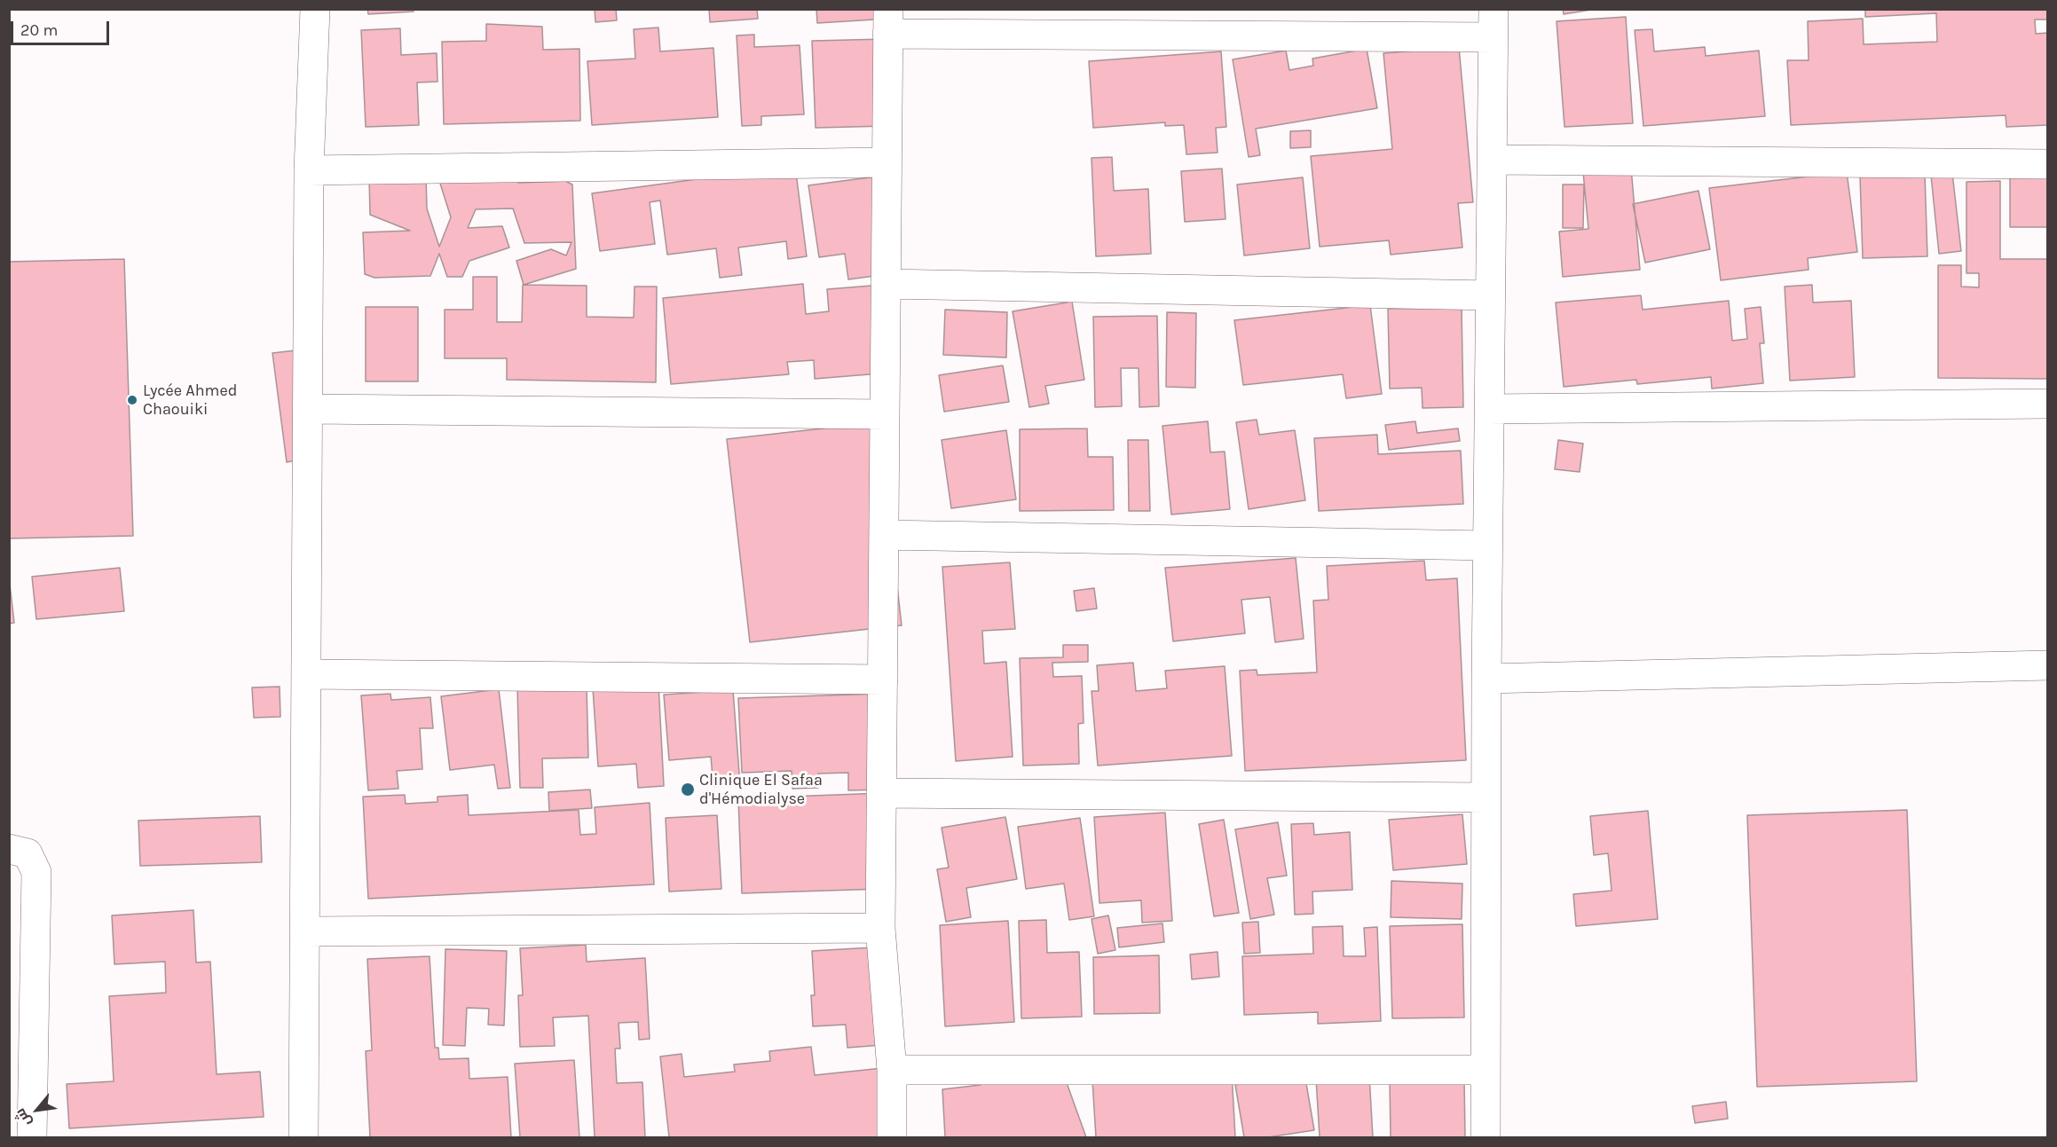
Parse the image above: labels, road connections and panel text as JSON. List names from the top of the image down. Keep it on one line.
{"places":["Lycée Ahmed Chaouiki","Clinique El Safaa d'Hémodialyse"],"scale_bar":"20 m","north":"bottom left"}
